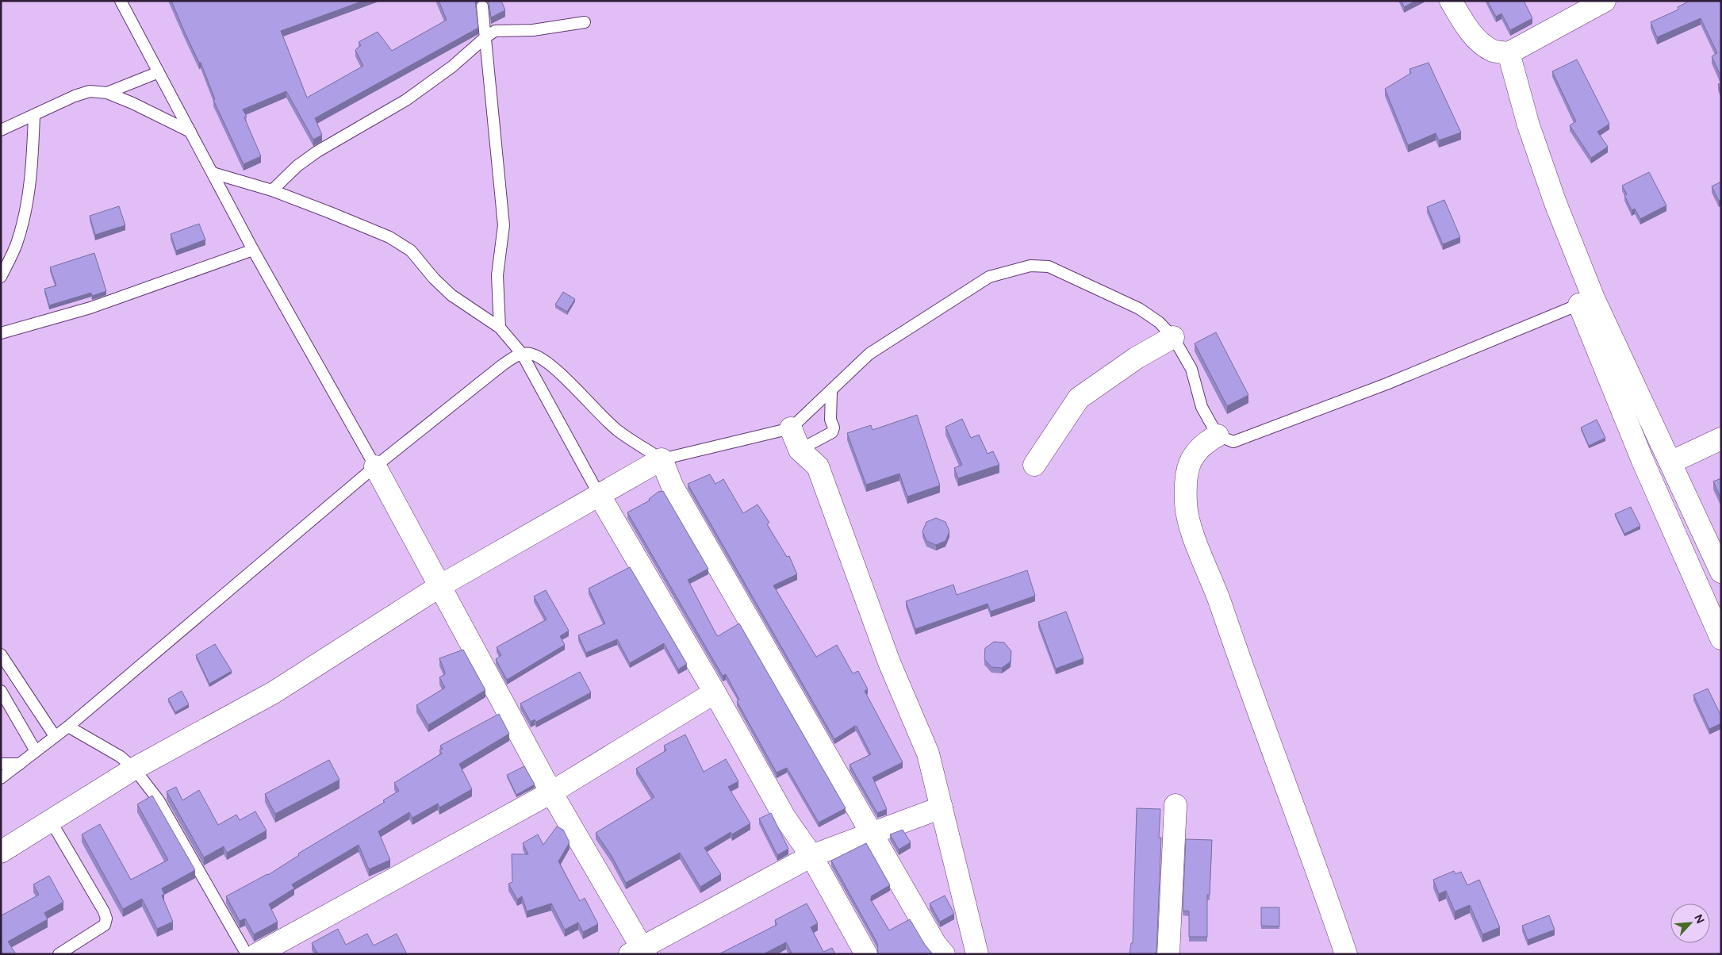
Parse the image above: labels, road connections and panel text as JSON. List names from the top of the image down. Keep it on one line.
{"north":"top right"}
